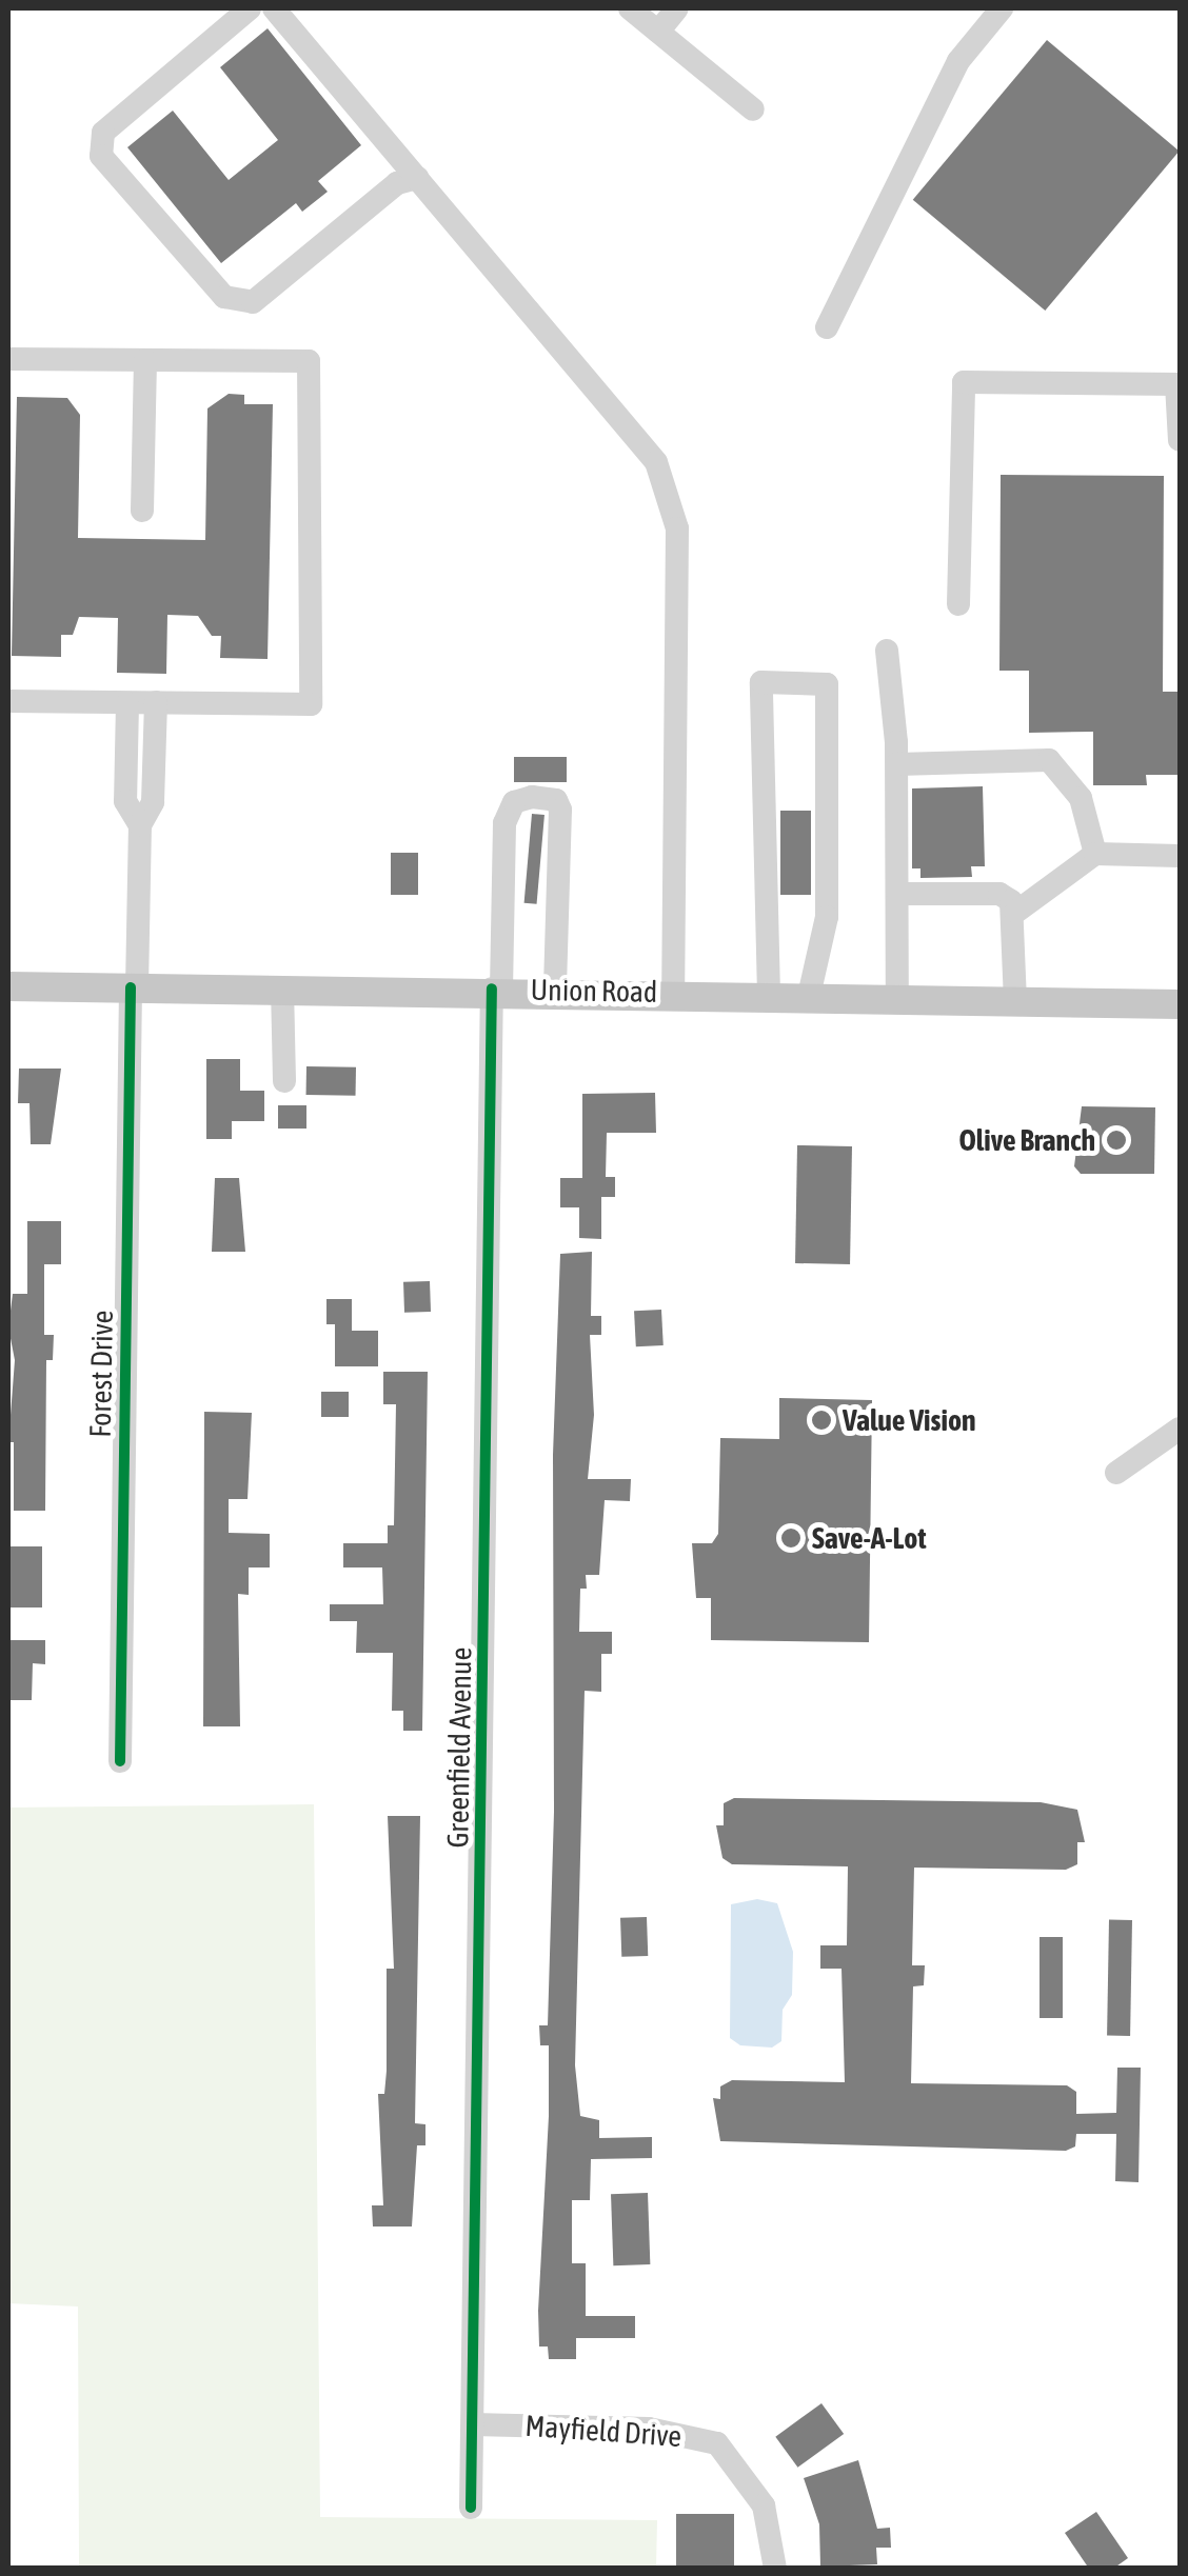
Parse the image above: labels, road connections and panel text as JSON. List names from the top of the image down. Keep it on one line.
{"streets":{"main road":["Union Road"],"street":["Forest Drive","Greenfield Avenue","Mayfield Drive"]},"crossings":[["Union Road","Forest Drive"],["Union Road","Greenfield Avenue"],["Greenfield Avenue","Mayfield Drive"]],"places":["Olive Branch","Value Vision","Save-A-Lot"]}
